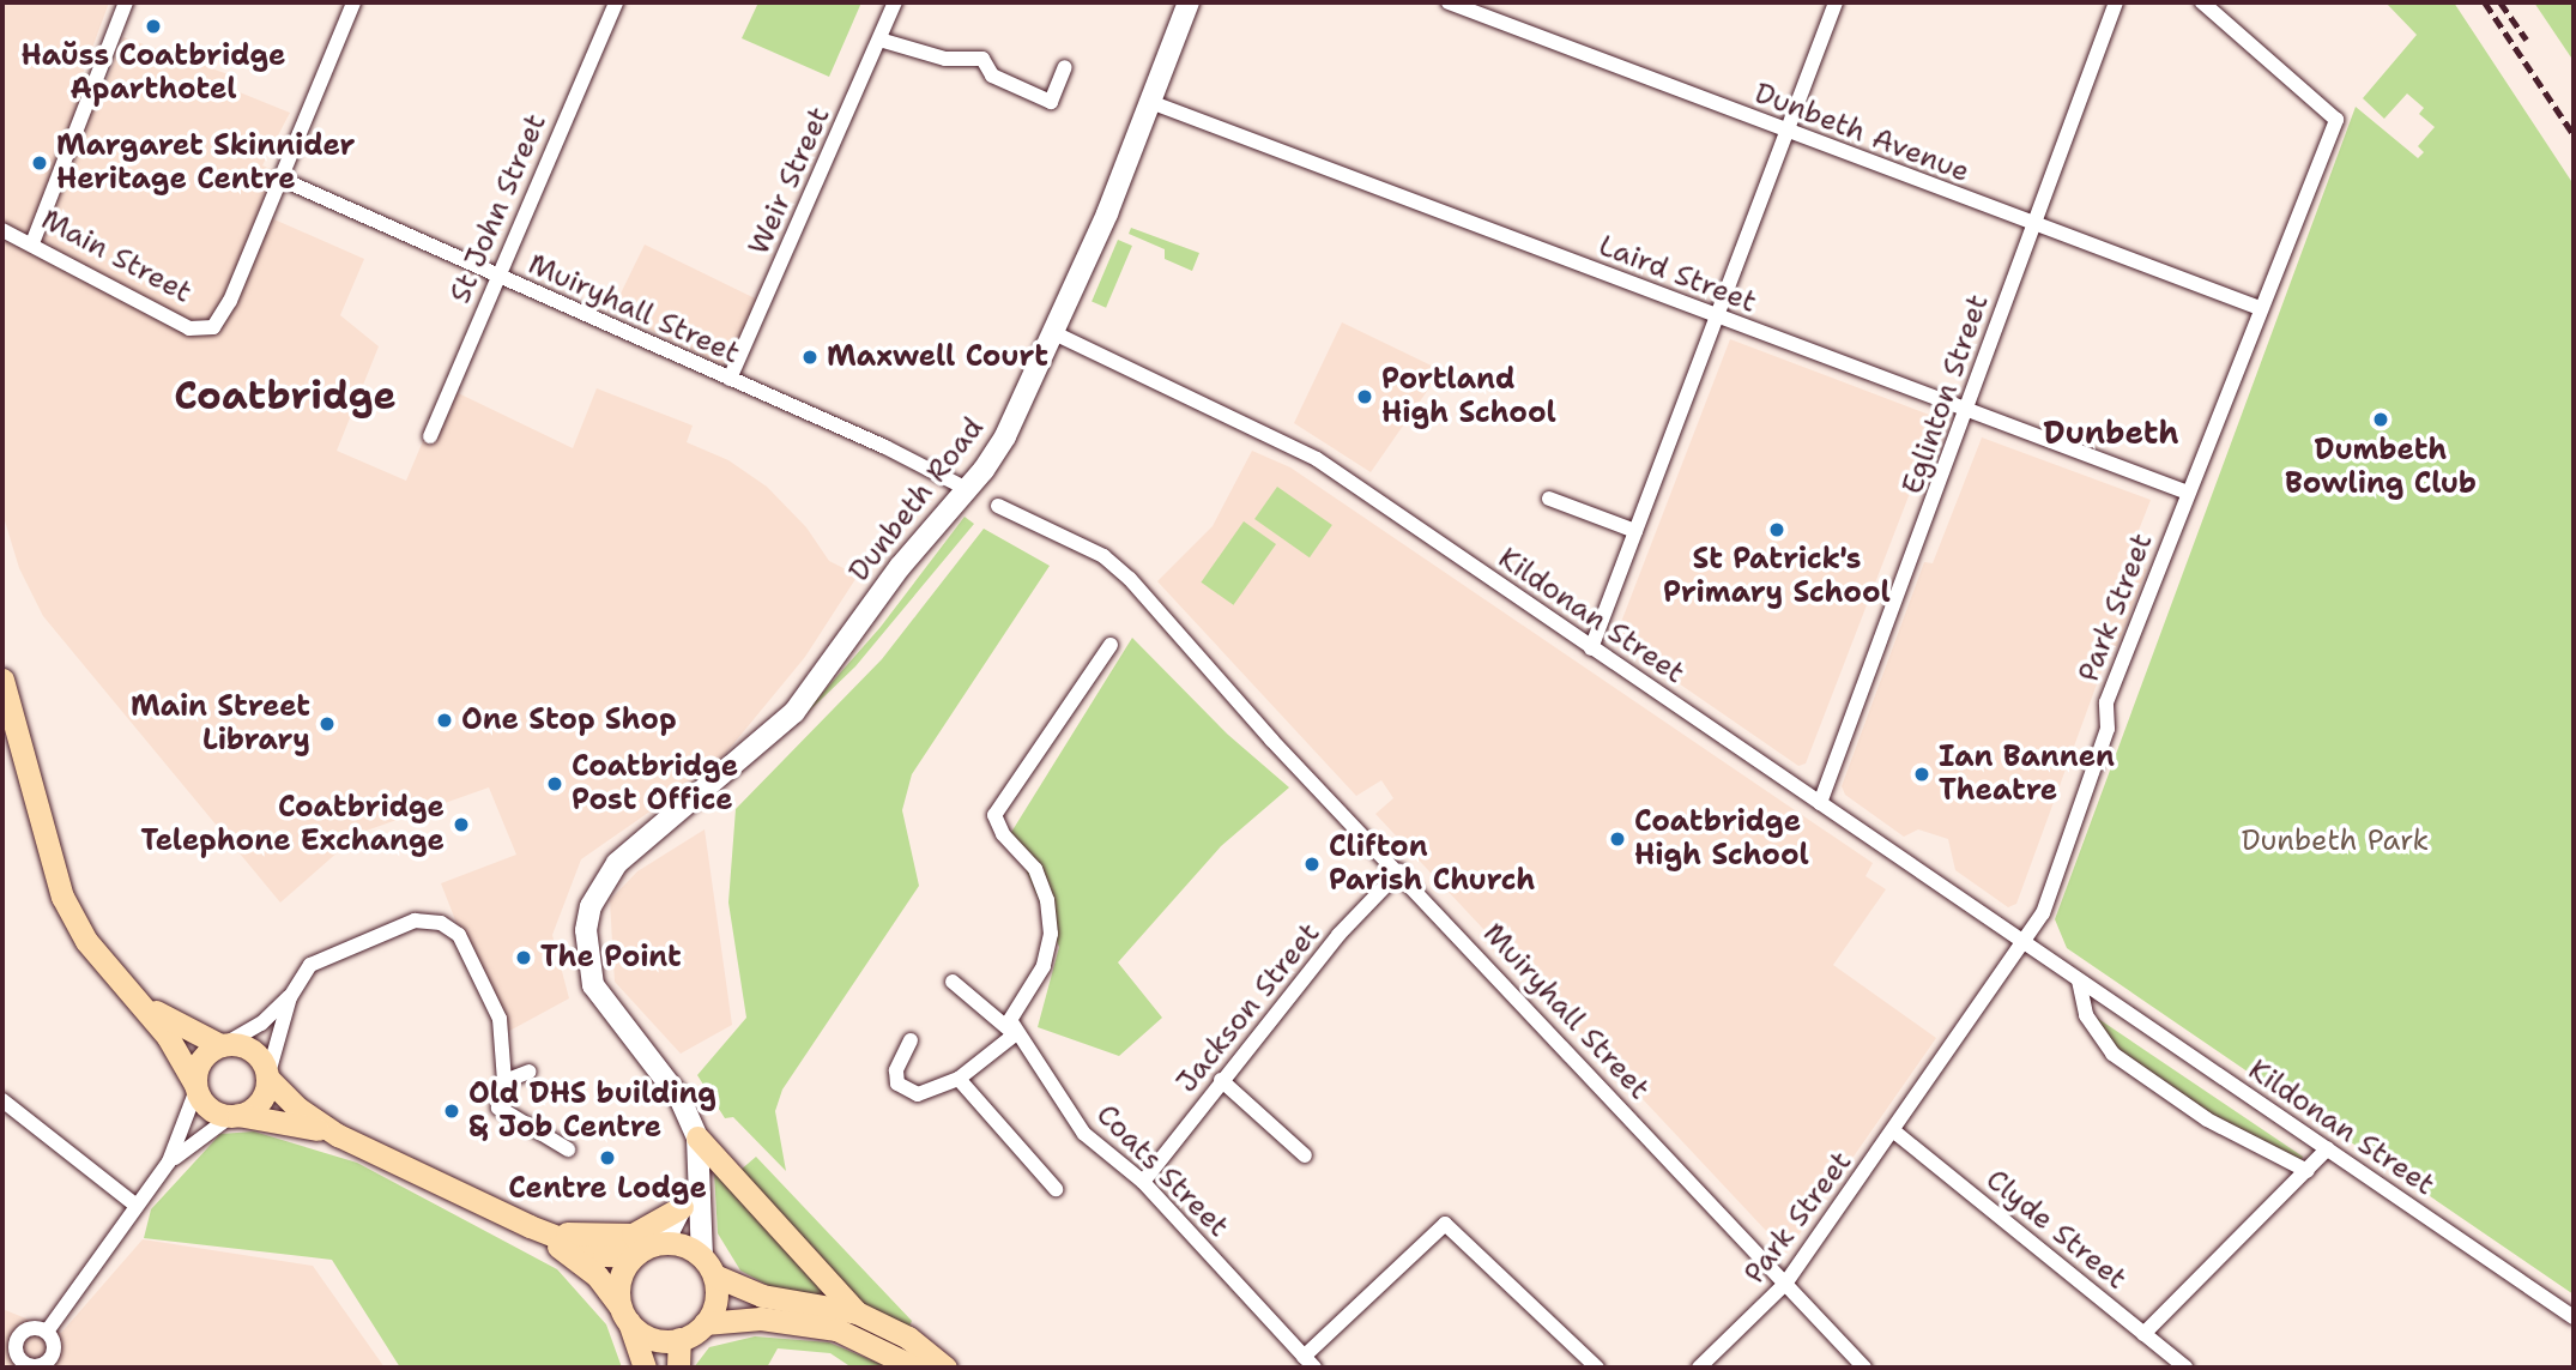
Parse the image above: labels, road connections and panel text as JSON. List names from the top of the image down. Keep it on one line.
{"streets":{"main road":["Dunbeth Road"],"street":["Dunbeth Avenue","Weir Street","St John Street","Main Street","Laird Street","Muiryhall Street","Eglinton Street","Park Street","Kildonan Street","Jackson Street","Coats Street","Clyde Street"]},"crossings":[["Dunbeth Avenue","Eglinton Street"],["Dunbeth Avenue","Park Street"],["Weir Street","Muiryhall Street"],["St John Street","Muiryhall Street"],["Main Street","Muiryhall Street"],["Laird Street","Eglinton Street"],["Laird Street","Dunbeth Road"],["Laird Street","Park Street"],["Muiryhall Street","Dunbeth Road"],["Muiryhall Street","Park Street"],["Muiryhall Street","Jackson Street"],["Eglinton Street","Kildonan Street"],["Dunbeth Road","Kildonan Street"],["Park Street","Kildonan Street"],["Park Street","Clyde Street"],["Jackson Street","Coats Street"]],"districts":["Coatbridge","Dunbeth"],"parks":["Dunbeth Park"],"places":["Haŭss Coatbridge Aparthotel","Margaret Skinnider Heritage Centre","Maxwell Court","Portland High School","Dumbeth Bowling Club","St Patrick's Primary School","One Stop Shop","Main Street Library","Ian Bannen Theatre","Coatbridge Post Office","Coatbridge Telephone Exchange","Coatbridge High School","Clifton Parish Church","The Point","Old DHS building & Job Centre","Centre Lodge"]}
